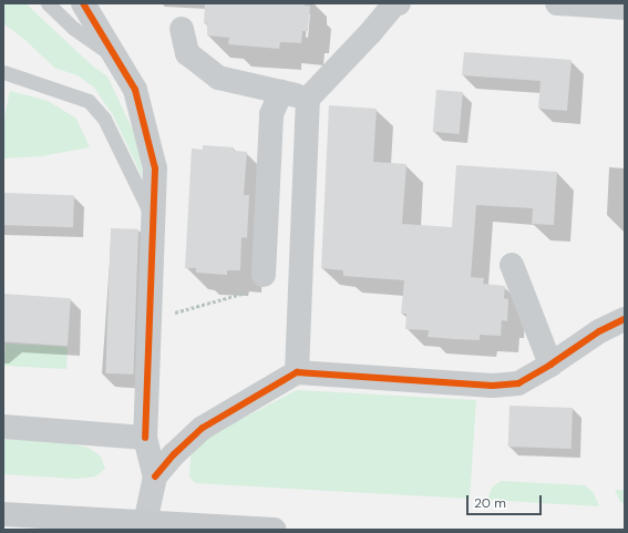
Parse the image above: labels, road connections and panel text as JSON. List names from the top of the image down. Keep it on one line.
{"scale_bar":"20 m"}
